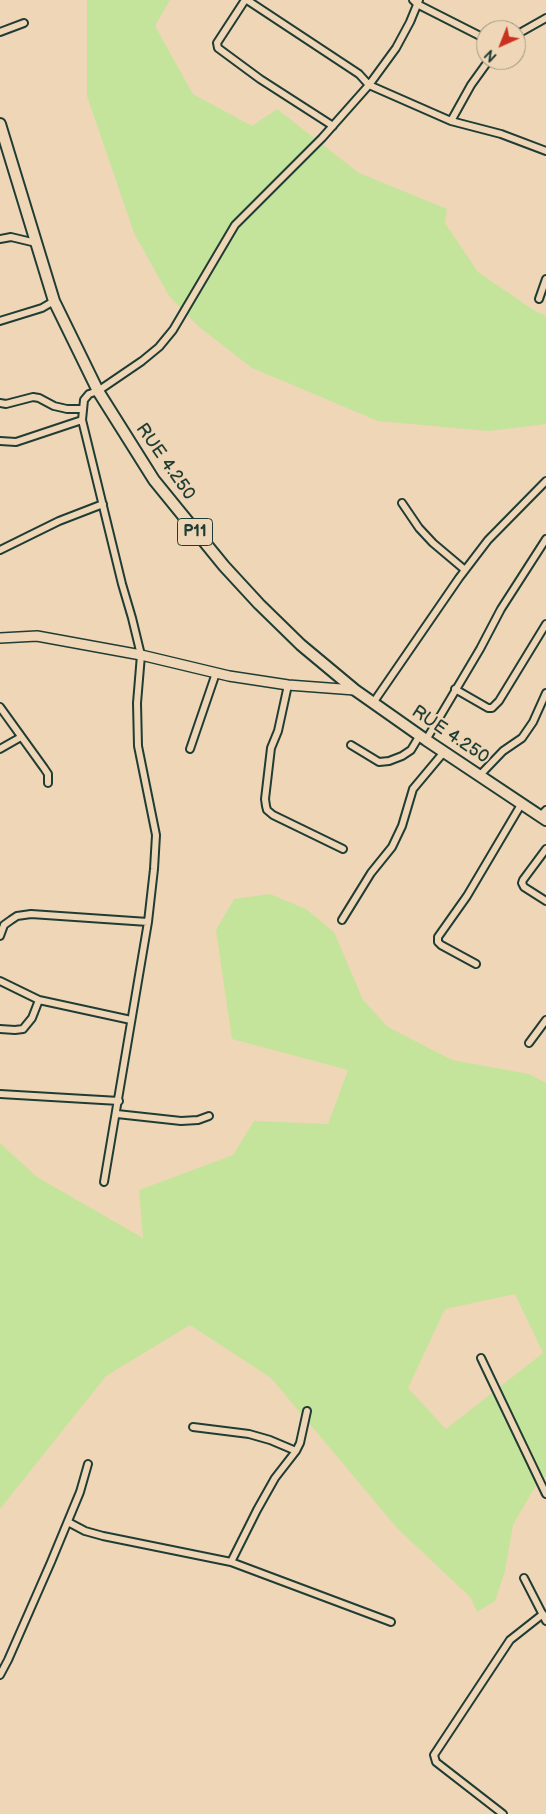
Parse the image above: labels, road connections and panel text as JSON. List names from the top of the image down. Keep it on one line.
{"streets":{"main road":["RUE 4.250","P11"]},"north":"bottom left"}
